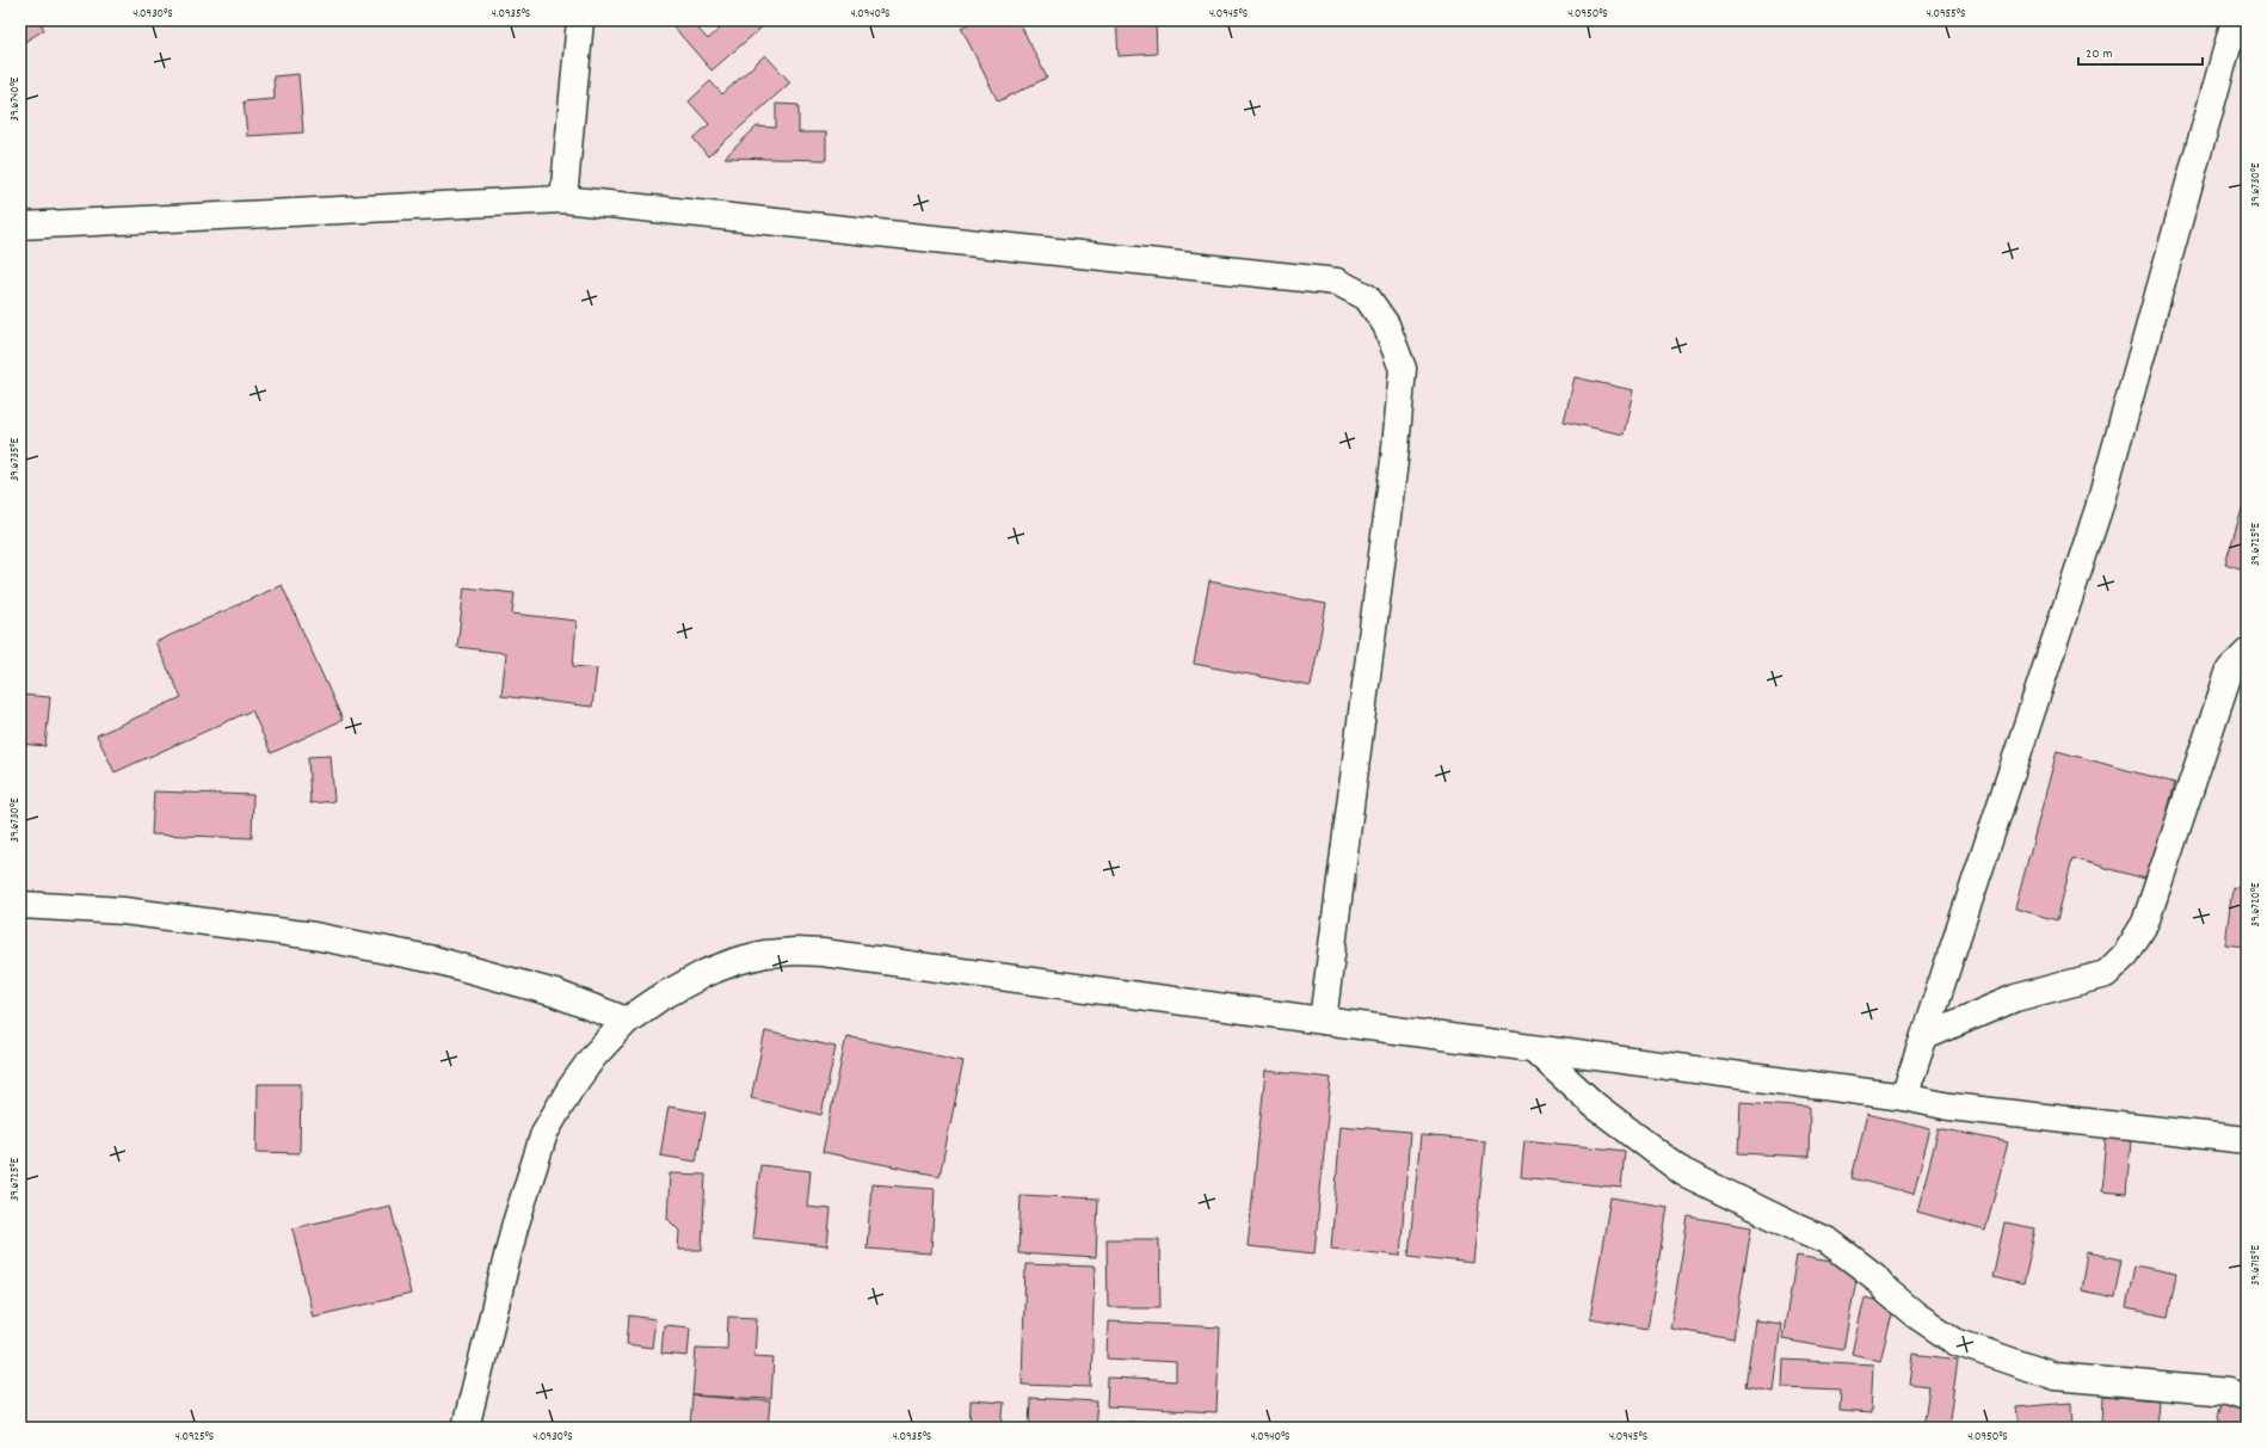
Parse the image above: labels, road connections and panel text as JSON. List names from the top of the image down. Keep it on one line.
{"scale_bar":"20 m","coordinates":["4.0930°S","4.0935°S","4.0940°S","4.0945°S","4.0950°S","4.0955°S","39.6740°E","39.6730°E","39.6735°E","39.6725°E","39.6720°E","39.6715°E","4.0925°S"]}
